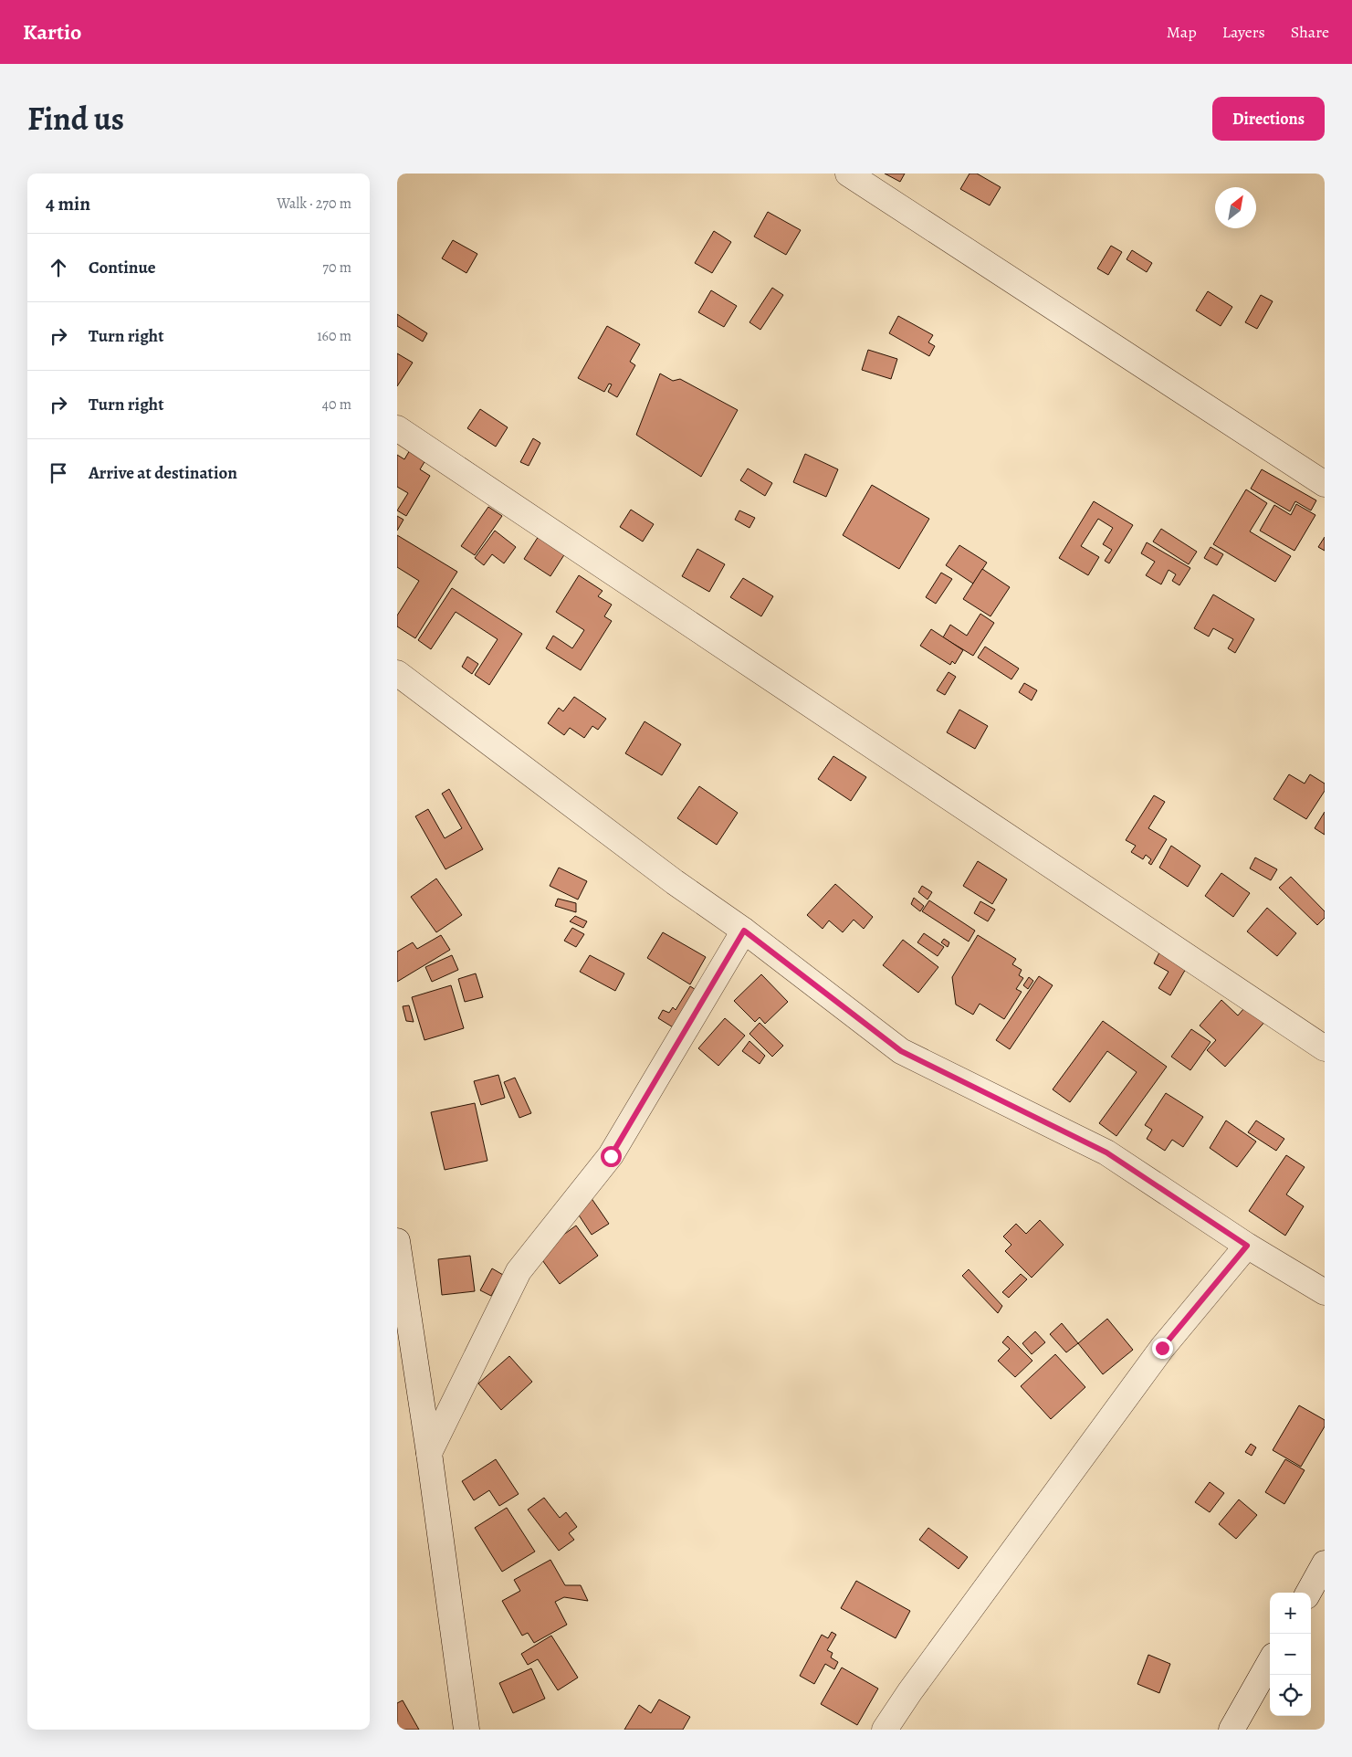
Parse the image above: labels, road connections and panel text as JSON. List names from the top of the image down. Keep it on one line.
{"north":"top right","page":{"header":"Kartio","nav":["Map","Layers","Share"],"title":"Find us","buttons":"Directions","heading":["4 min","Walk · 270 m"],"list":[["Continue","70 m"],["Turn right","160 m"],["Turn right","40 m"],"Arrive at destination"],"map_buttons":["+","−"]}}
